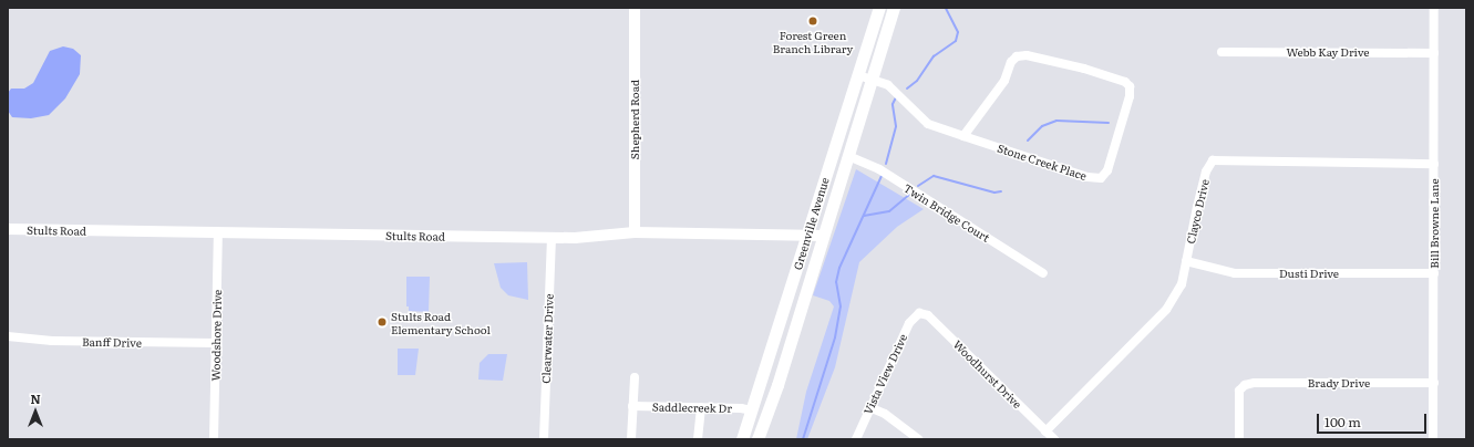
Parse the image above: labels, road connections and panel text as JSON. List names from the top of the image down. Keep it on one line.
{"streets":{"main road":["Greenville Avenue"],"street":["Webb Kay Drive","Shepherd Road","Stone Creek Place","Clayco Drive","Twin Bridge Court","Bill Browne Lane","Stults Road","Dusti Drive","Woodshore Drive","Clearwater Drive","Banff Drive","Vista View Drive","Woodhurst Drive","Brady Drive","Saddlecreek Dr"]},"crossings":[["Webb Kay Drive","Bill Browne Lane"],["Shepherd Road","Stults Road"],["Stone Creek Place","Greenville Avenue"],["Clayco Drive","Bill Browne Lane"],["Clayco Drive","Dusti Drive"],["Clayco Drive","Woodhurst Drive"],["Twin Bridge Court","Greenville Avenue"],["Greenville Avenue","Stults Road"],["Greenville Avenue","Saddlecreek Dr"],["Bill Browne Lane","Dusti Drive"],["Bill Browne Lane","Brady Drive"],["Stults Road","Woodshore Drive"],["Stults Road","Clearwater Drive"],["Woodshore Drive","Banff Drive"],["Vista View Drive","Woodhurst Drive"]],"places":["Forest Green Branch Library","Stults Road Elementary School"],"scale_bar":"100 m","north":"top"}
